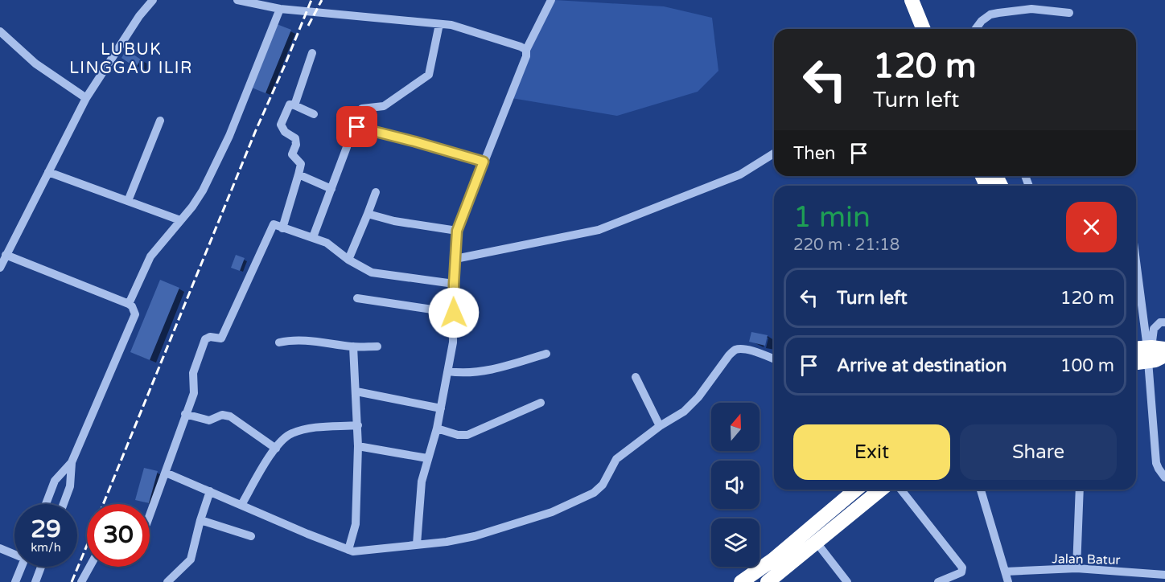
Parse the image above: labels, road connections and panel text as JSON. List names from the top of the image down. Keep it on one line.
{"streets":{"street":["Jalan Batur"]},"districts":["LUBUK LINGGAU ILIR"],"north":"top","page":{"turn":["120 m","Turn left"],"then":"Then","heading":["1 min","220 m · 21:18"],"list":[{"name":"Turn left","value":"120 m"},{"name":"Arrive at destination","value":"100 m"}],"buttons":["Exit","Share"],"speed":"29 km/h","limit":"30"}}
